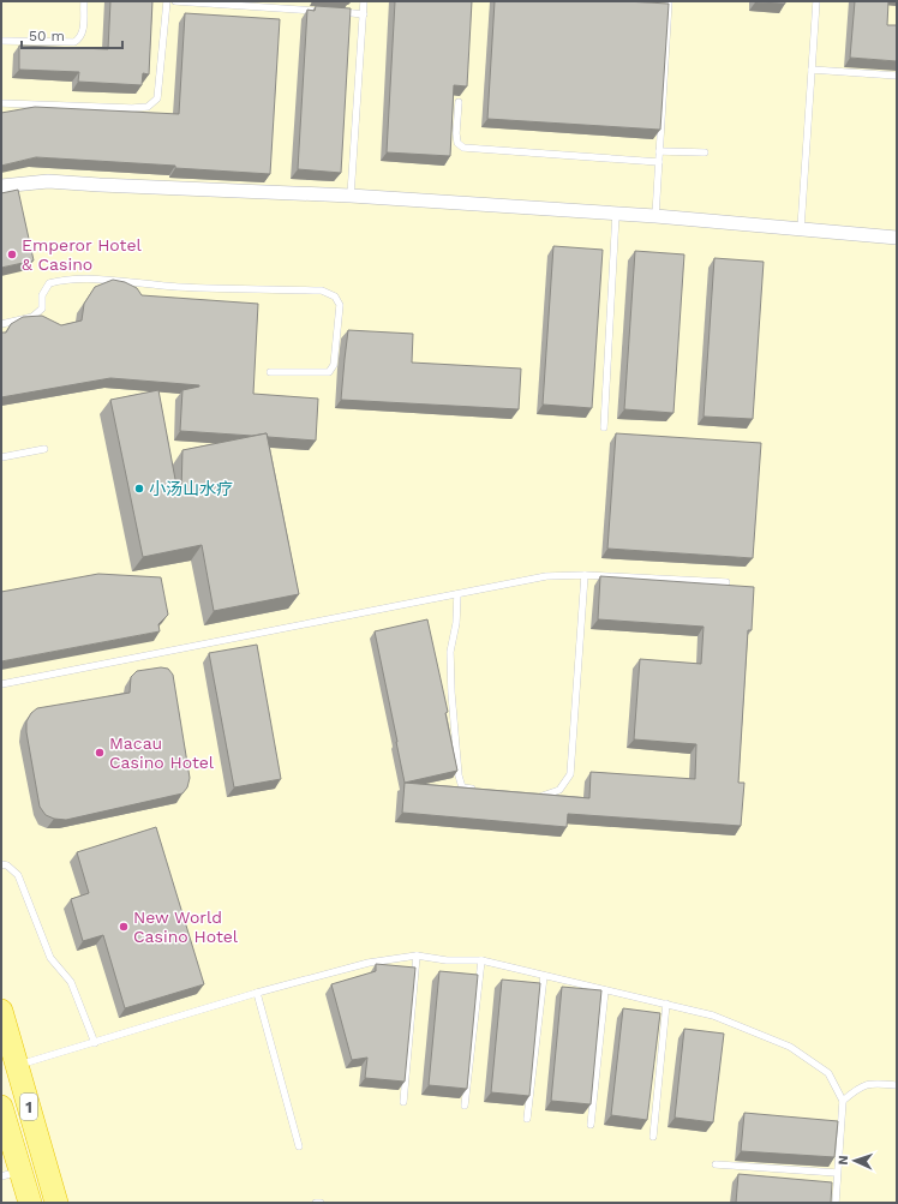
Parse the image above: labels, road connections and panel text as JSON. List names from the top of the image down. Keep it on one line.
{"streets":{"highway":["1"]},"places":["Emperor Hotel & Casino","小汤山水疗","Macau Casino Hotel","New World Casino Hotel"],"scale_bar":"50 m","north":"left"}
